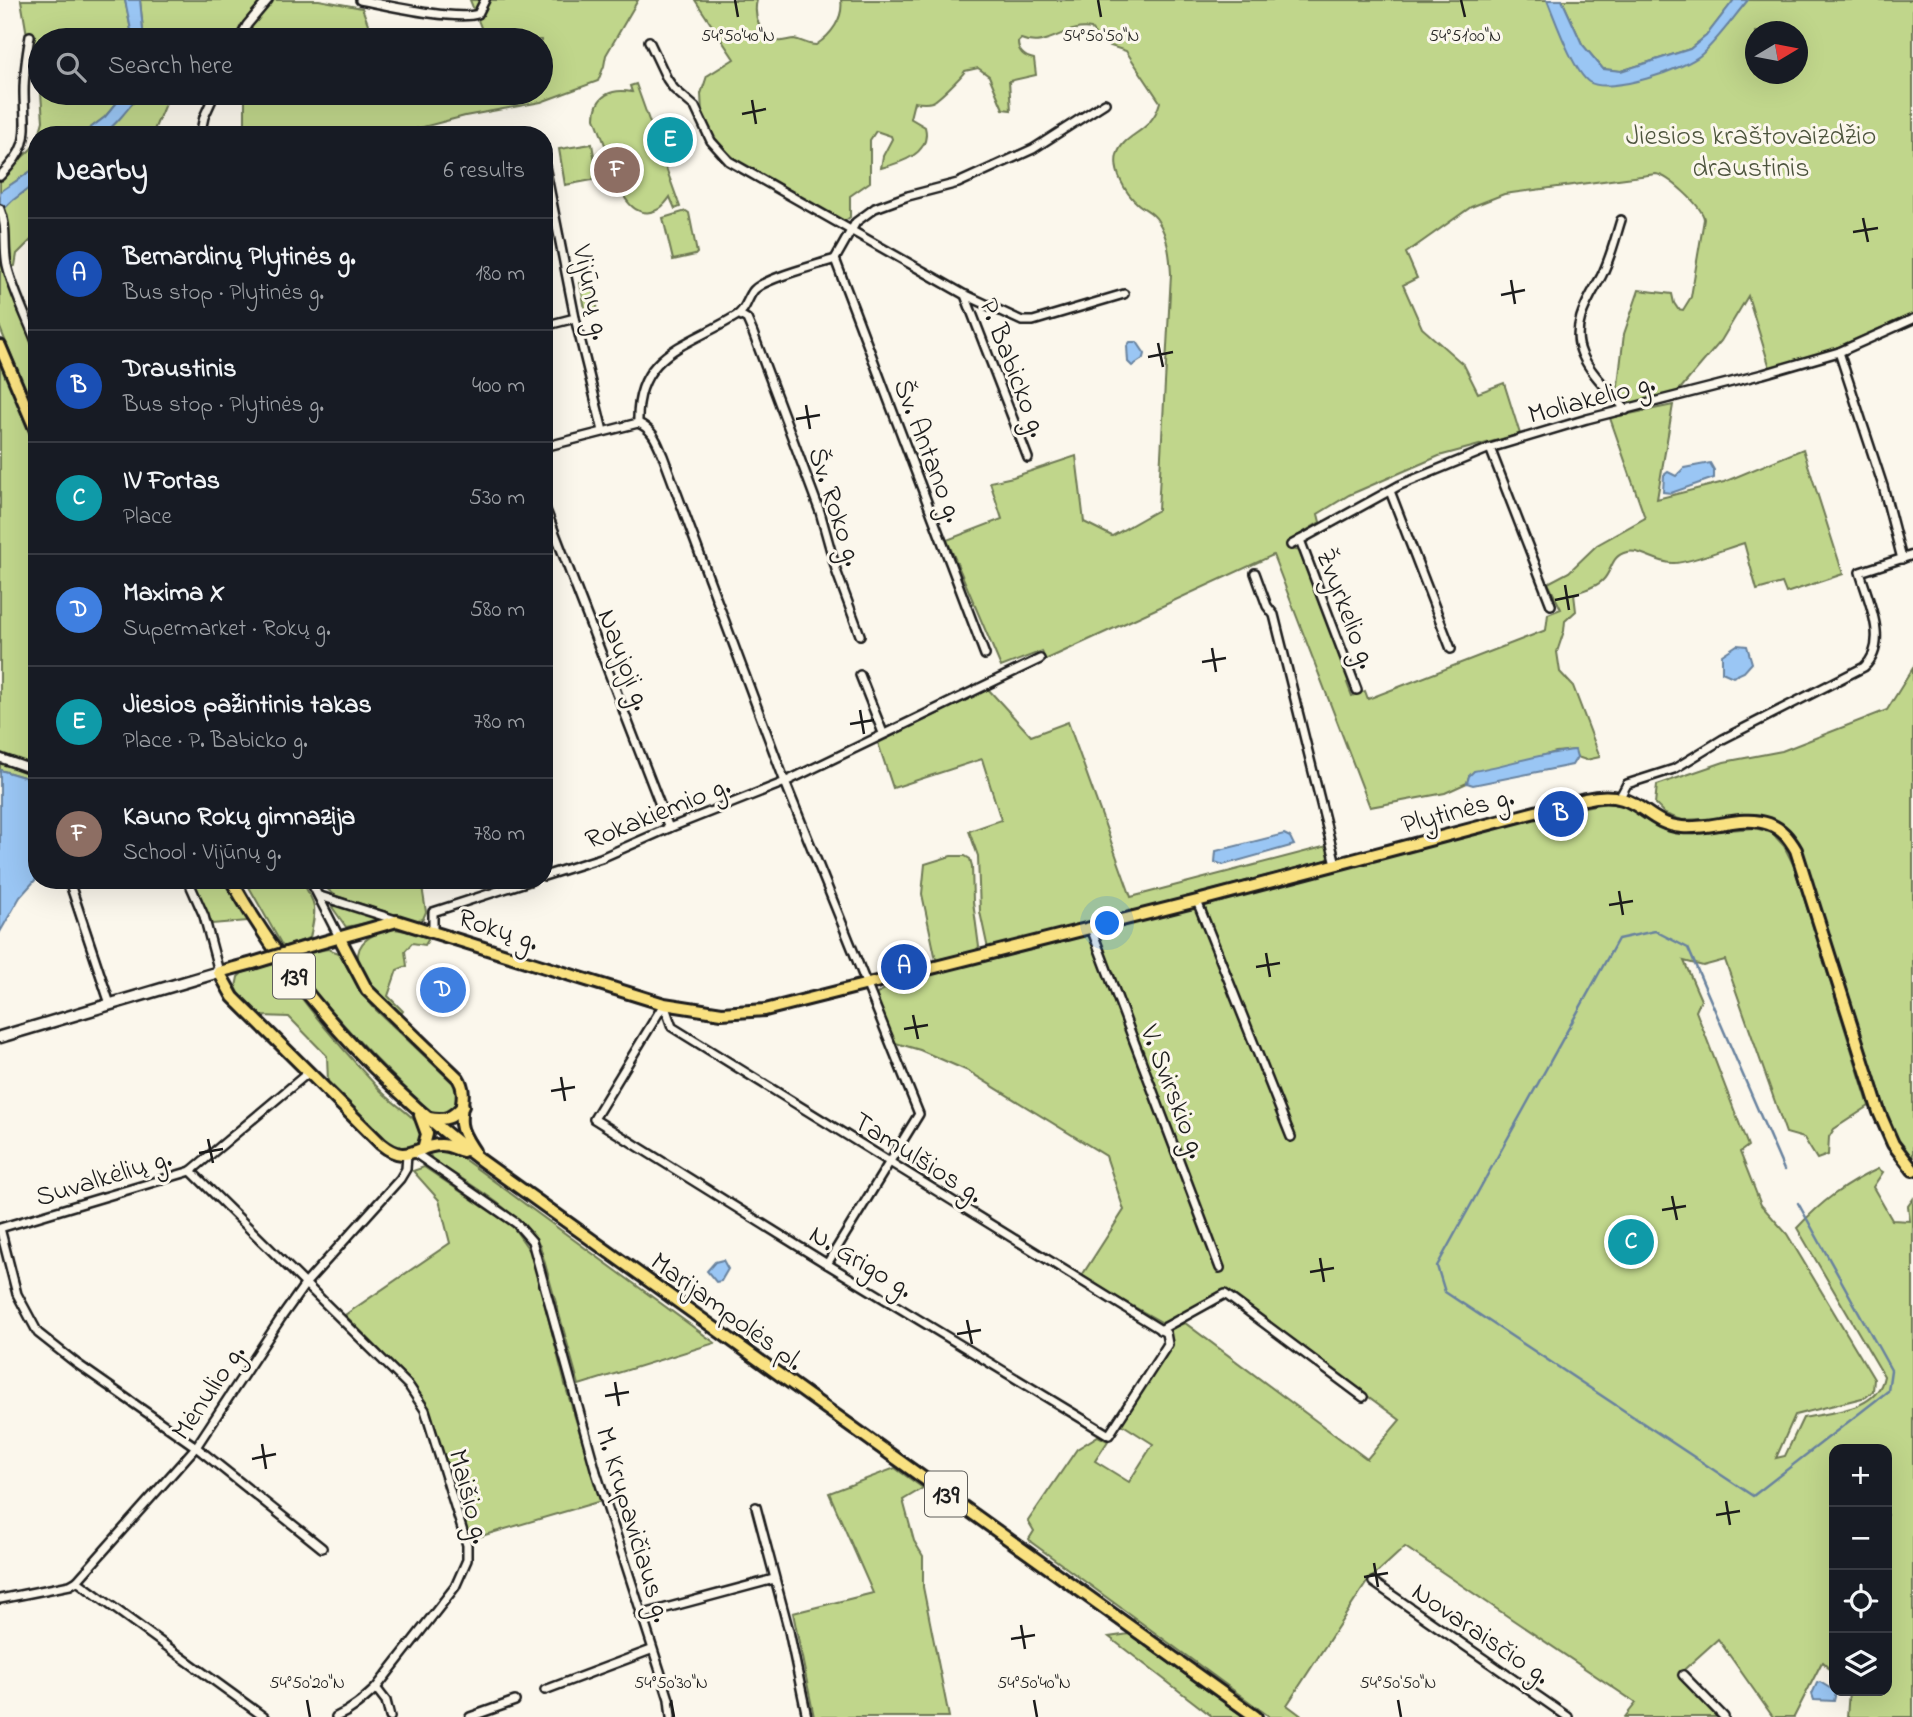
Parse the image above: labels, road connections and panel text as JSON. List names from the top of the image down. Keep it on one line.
{"streets":{"main road":["Plytinės g.","Rokų g.","139","Marijampolės pl."],"street":["Vijūnų g.","P. Babicko g.","Moliakelio g.","Šv. Antano g.","Šv. Roko g.","Žvyrkelio g.","Naujoji g.","Rokakiemio g.","V. Svirskio g.","Tamulšios g.","Suvalkėlių g.","N. Grigo g.","Mėnulio g.","Maišio g.","M. Krupavičiaus g.","Novaraisčio g."]},"crossings":[["Moliakelio g.","Žvyrkelio g."],["Naujoji g.","Rokakiemio g."],["Plytinės g.","Rokų g."],["Plytinės g.","V. Svirskio g."],["Rokų g.","Tamulšios g."],["Rokų g.","N. Grigo g."],["Tamulšios g.","N. Grigo g."],["Suvalkėlių g.","Maišio g."],["Mėnulio g.","Maišio g."],["Mėnulio g.","M. Krupavičiaus g."]],"parks":["Jiesios kraštovaizdžio draustinis"],"north":"right","page":{"search":"Search here","pins":["E","F","B","A","D","C"],"heading":["Nearby","6 results"],"list":[{"mark":"A","name":"Bernardinų Plytinės g.","note":"Bus stop · Plytinės g.","value":"180 m"},{"mark":"B","name":"Draustinis","note":"Bus stop · Plytinės g.","value":"400 m"},{"mark":"C","name":"IV Fortas","note":"Place","value":"530 m"},{"mark":"D","name":"Maxima X","note":"Supermarket · Rokų g.","value":"580 m"},{"mark":"E","name":"Jiesios pažintinis takas","note":"Place · P. Babicko g.","value":"780 m"},{"mark":"F","name":"Kauno Rokų gimnazija","note":"School · Vijūnų g.","value":"780 m"}],"map_buttons":["+","−"]},"coordinates":["54°50'40\"N","54°50'50\"N","54°51'00\"N","54°50'20\"N","54°50'30\"N"]}
